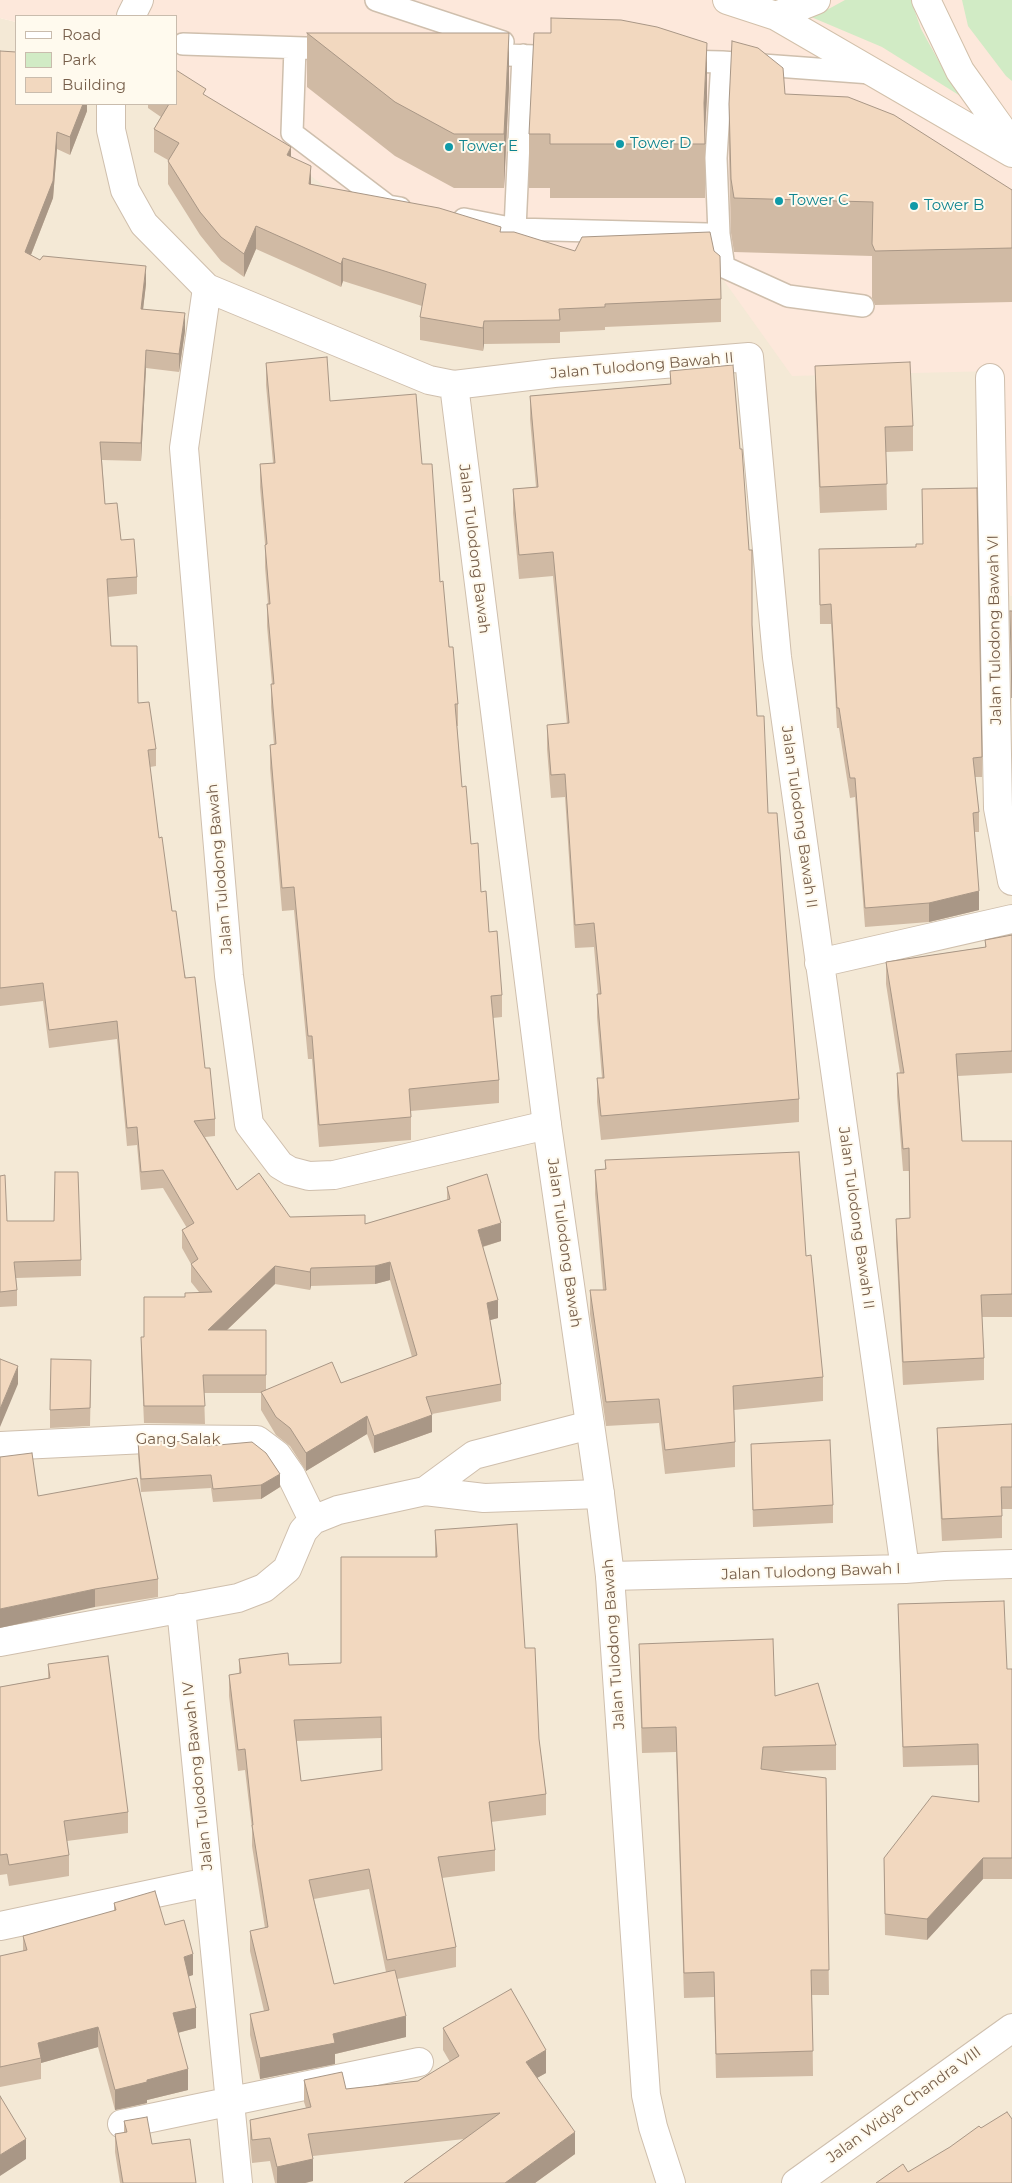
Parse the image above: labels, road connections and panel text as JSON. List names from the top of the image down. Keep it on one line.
{"streets":{"street":["Jalan Tulodong Bawah II","Jalan Tulodong Bawah","Jalan Tulodong Bawah VI","Gang Salak","Jalan Tulodong Bawah I","Jalan Tulodong Bawah IV","Jalan Widya Chandra VIII"]},"crossings":[["Jalan Tulodong Bawah II","Jalan Tulodong Bawah"],["Jalan Tulodong Bawah II","Jalan Tulodong Bawah I"],["Jalan Tulodong Bawah","Jalan Tulodong Bawah I"]],"places":["Tower D","Tower E","Tower C","Tower B"],"legend":["Road","Park","Building"]}
